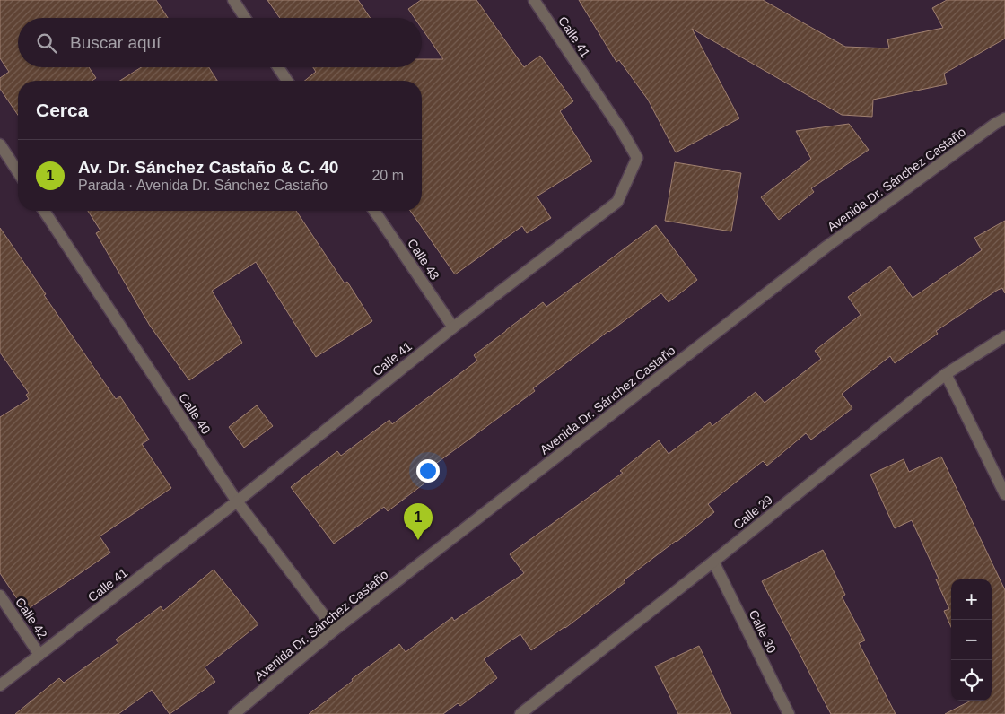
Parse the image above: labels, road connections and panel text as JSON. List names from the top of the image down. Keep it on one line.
{"streets":{"street":["Calle 41","Avenida Dr. Sánchez Castaño","Calle 43","Calle 40","Calle 29","Calle 42","Calle 30"]},"crossings":[["Calle 41","Calle 43"],["Calle 41","Calle 40"],["Calle 41","Calle 42"],["Avenida Dr. Sánchez Castaño","Calle 40"],["Calle 29","Calle 30"]],"page":{"search":"Buscar aquí","heading":"Cerca","list":[{"mark":"1","name":"Av. Dr. Sánchez Castaño & C. 40","note":"Parada · Avenida Dr. Sánchez Castaño","value":"20 m"}],"pins":"1","map_buttons":["+","−"]}}
